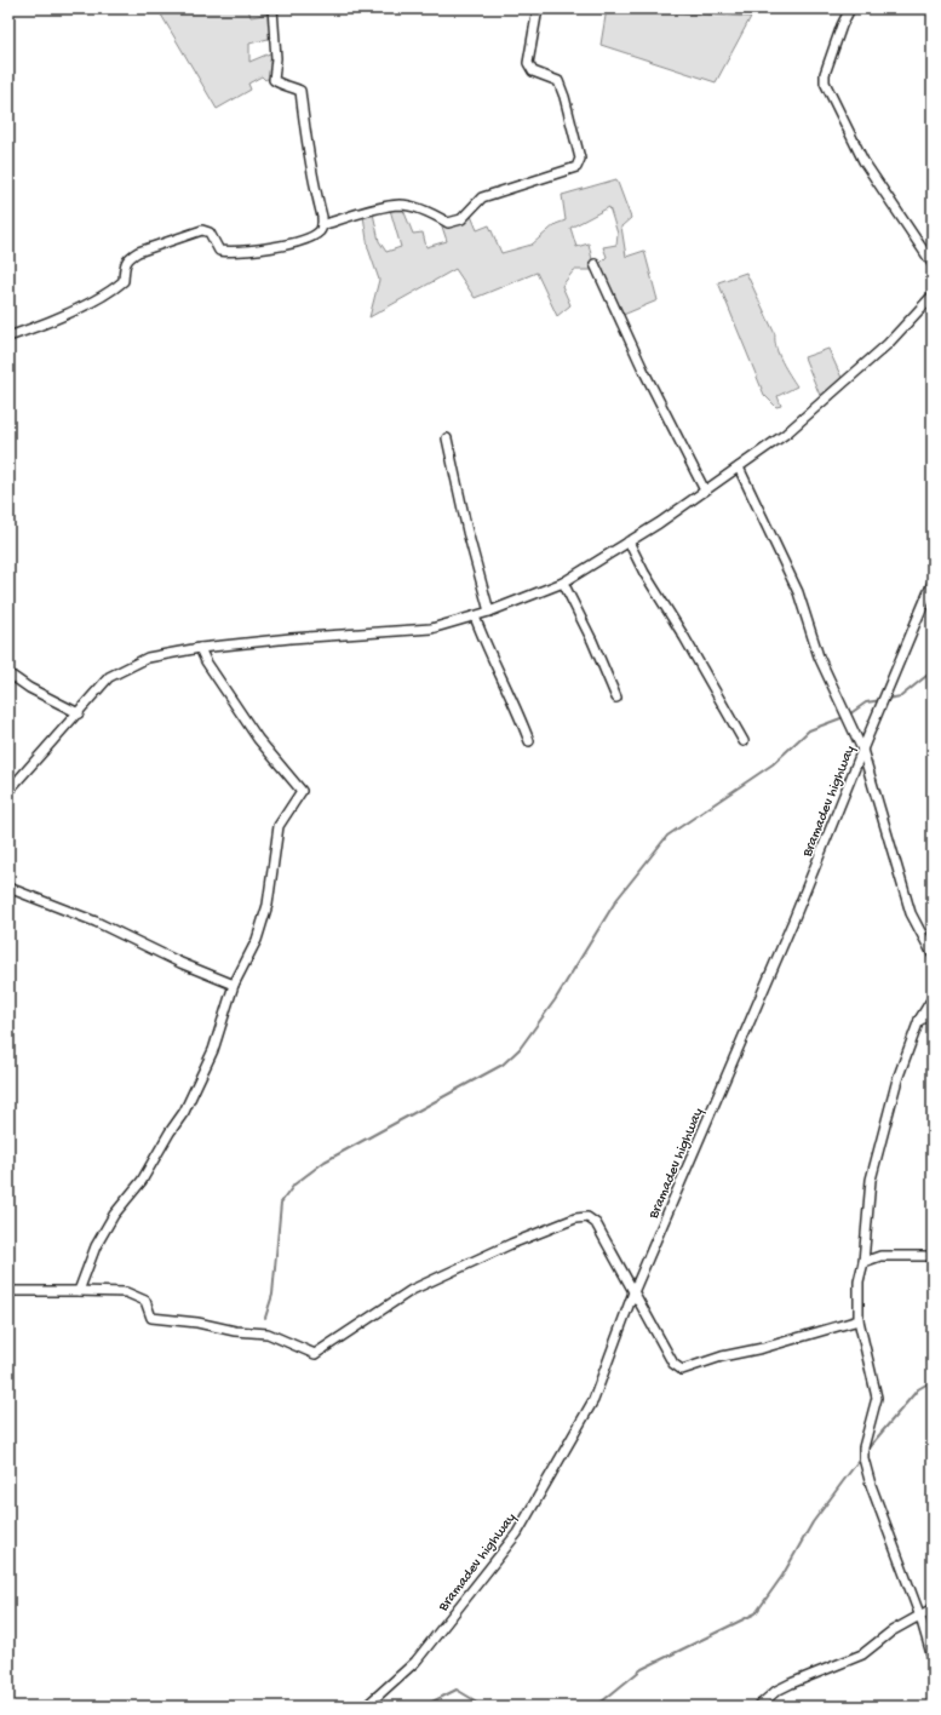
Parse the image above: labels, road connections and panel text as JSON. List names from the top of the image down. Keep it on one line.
{"streets":{"street":["Bramadev highway"]}}
